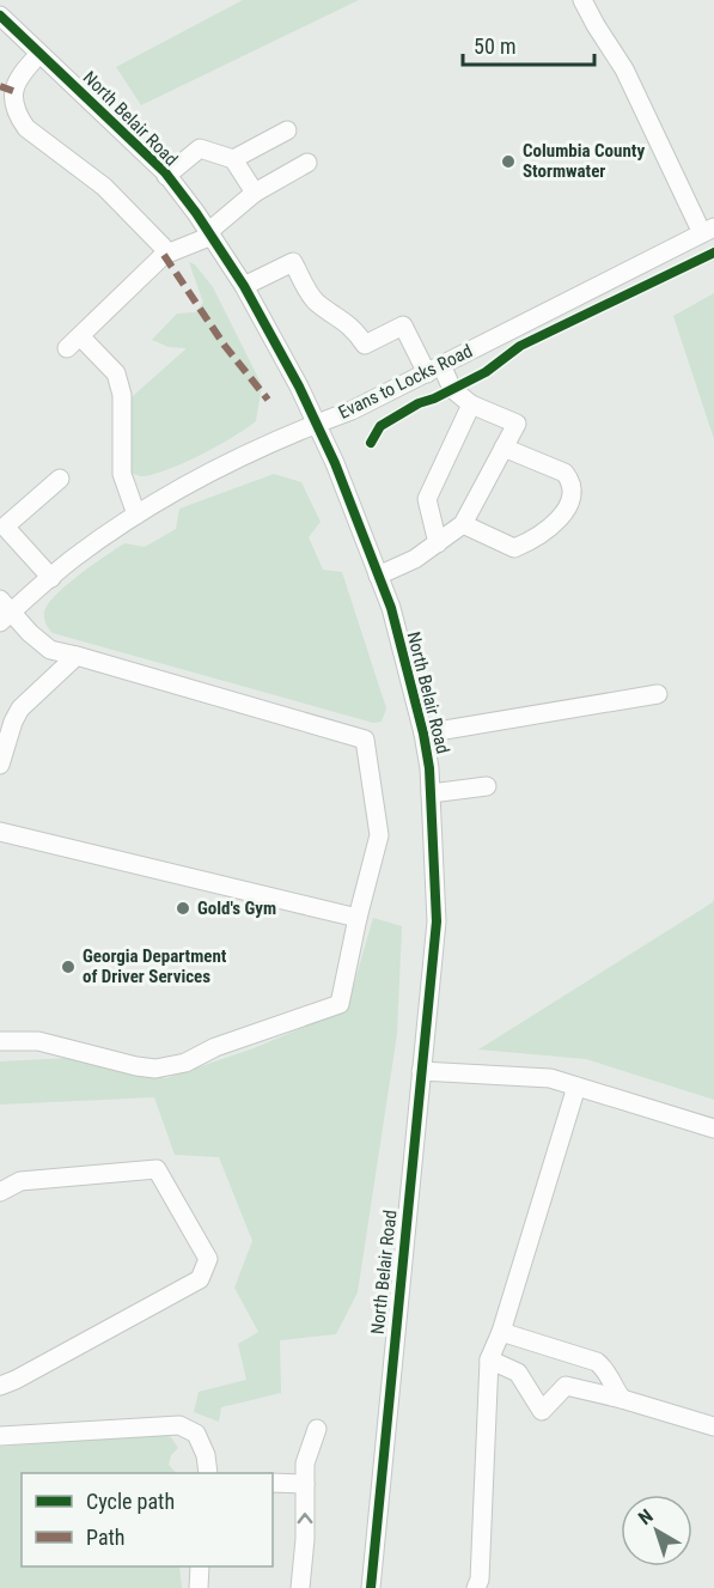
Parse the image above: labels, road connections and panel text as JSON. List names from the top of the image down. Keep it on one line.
{"streets":{"street":["North Belair Road","Evans to Locks Road"]},"crossings":[["North Belair Road","Evans to Locks Road"]],"places":["Columbia County Stormwater","Gold's Gym","Georgia Department of Driver Services"],"legend":["Cycle path","Path"],"scale_bar":"50 m","north":"top left"}
